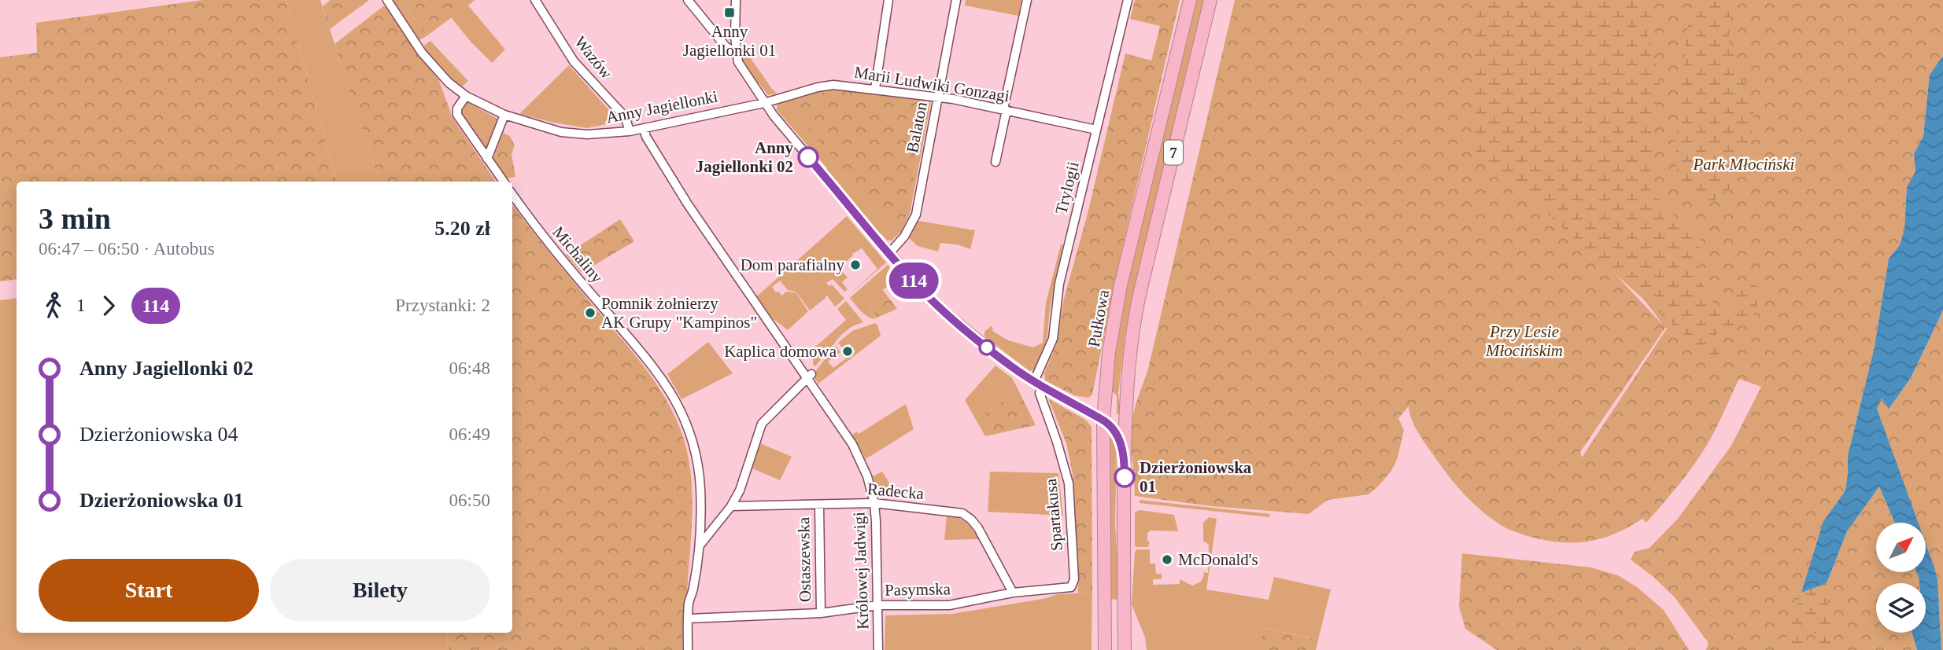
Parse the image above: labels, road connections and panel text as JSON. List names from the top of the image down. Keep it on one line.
{"streets":{"highway":["7","Pułkowa"],"street":["Wazów","Marii Ludwiki Gonzagi","Anny Jagiellonki","Balaton","Trylogii","Michaliny","Radecka","Spartakusa","Ostaszewska","Królowej Jadwigi","Pasymska"]},"crossings":[["Wazów","Anny Jagiellonki"],["Marii Ludwiki Gonzagi","Anny Jagiellonki"],["Marii Ludwiki Gonzagi","Balaton"],["Marii Ludwiki Gonzagi","Trylogii"],["Anny Jagiellonki","Królowej Jadwigi"],["Trylogii","Spartakusa"],["Michaliny","Pasymska"],["Radecka","Ostaszewska"],["Radecka","Królowej Jadwigi"],["Radecka","Pasymska"],["Spartakusa","Pasymska"],["Ostaszewska","Pasymska"],["Królowej Jadwigi","Pasymska"]],"parks":["Park Młociński","Przy Lesie Młocińskim"],"places":{"transit":["Anny Jagiellonki 01"],"other":["Anny Jagiellonki 02","Dom parafialny","Pomnik żołnierzy AK Grupy \"Kampinos\"","Kaplica domowa","Dzierżoniowska 01","McDonald's"]},"lines":["bus line 114"],"north":"top right","page":{"on_map":"114","heading":["3 min","06:47 – 06:50 · Autobus","5.20 zł"],"legs":["1","114","Przystanki: 2"],"list":[{"name":"Anny Jagiellonki 02","value":"06:48"},{"name":"Dzierżoniowska 04","value":"06:49"},{"name":"Dzierżoniowska 01","value":"06:50"}],"buttons":["Start","Bilety"]}}
